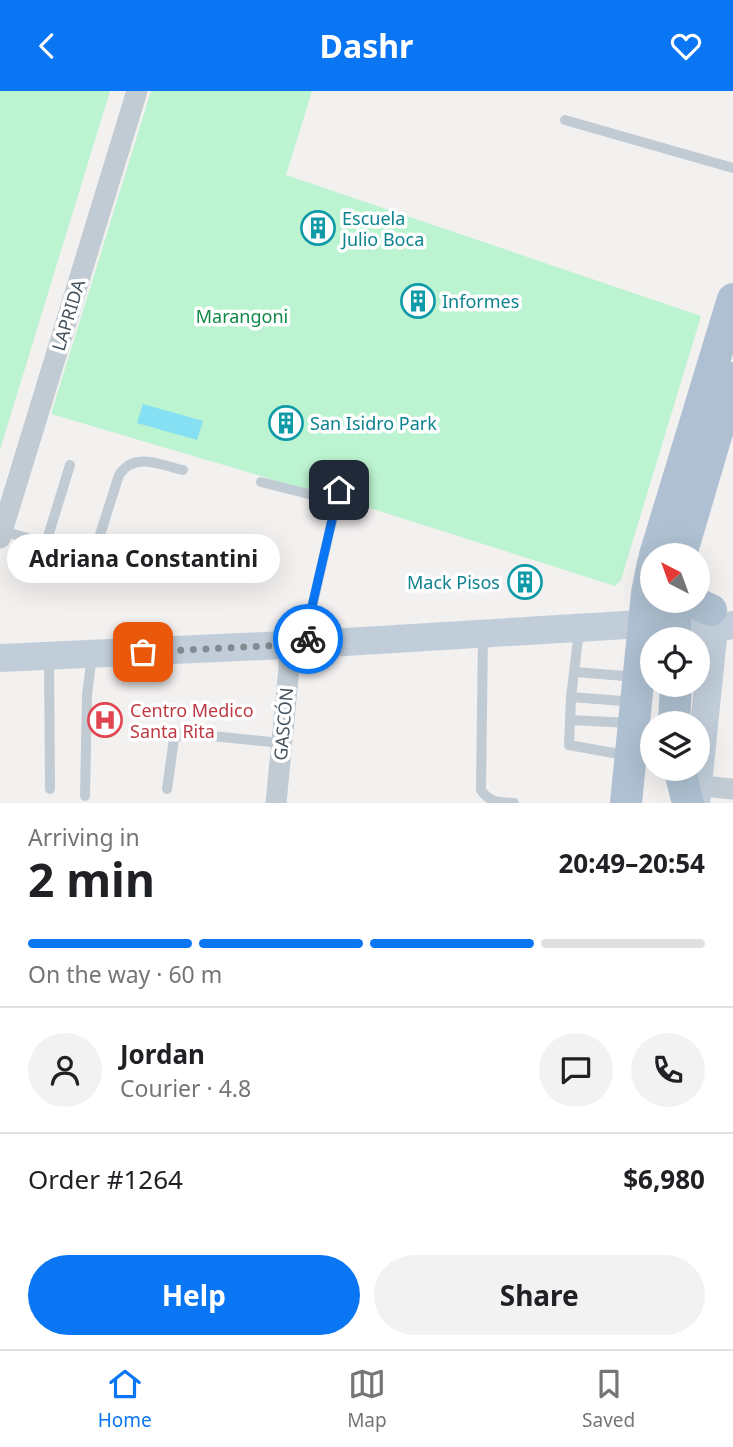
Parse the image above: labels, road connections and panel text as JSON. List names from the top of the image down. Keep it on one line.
{"streets":{"street":["LAPRIDA","GASCÓN"]},"parks":["Marangoni"],"places":{"building":["Escuela Julio Boca","Informes","San Isidro Park","Mack Pisos"],"other":["Adriana Constantini"],"hospital":["Centro Medico Santa Rita"]},"north":"top left","page":{"header":"Dashr","bubble":"Adriana Constantini","heading":["2 min","Arriving in","20:49–20:54"],"panel":["Jordan","Courier · 4.8","Order #1264","$6,980"],"bar":"On the way · 60 m","buttons":["Help","Share"],"tabs":["Home","Map","Saved"]}}
